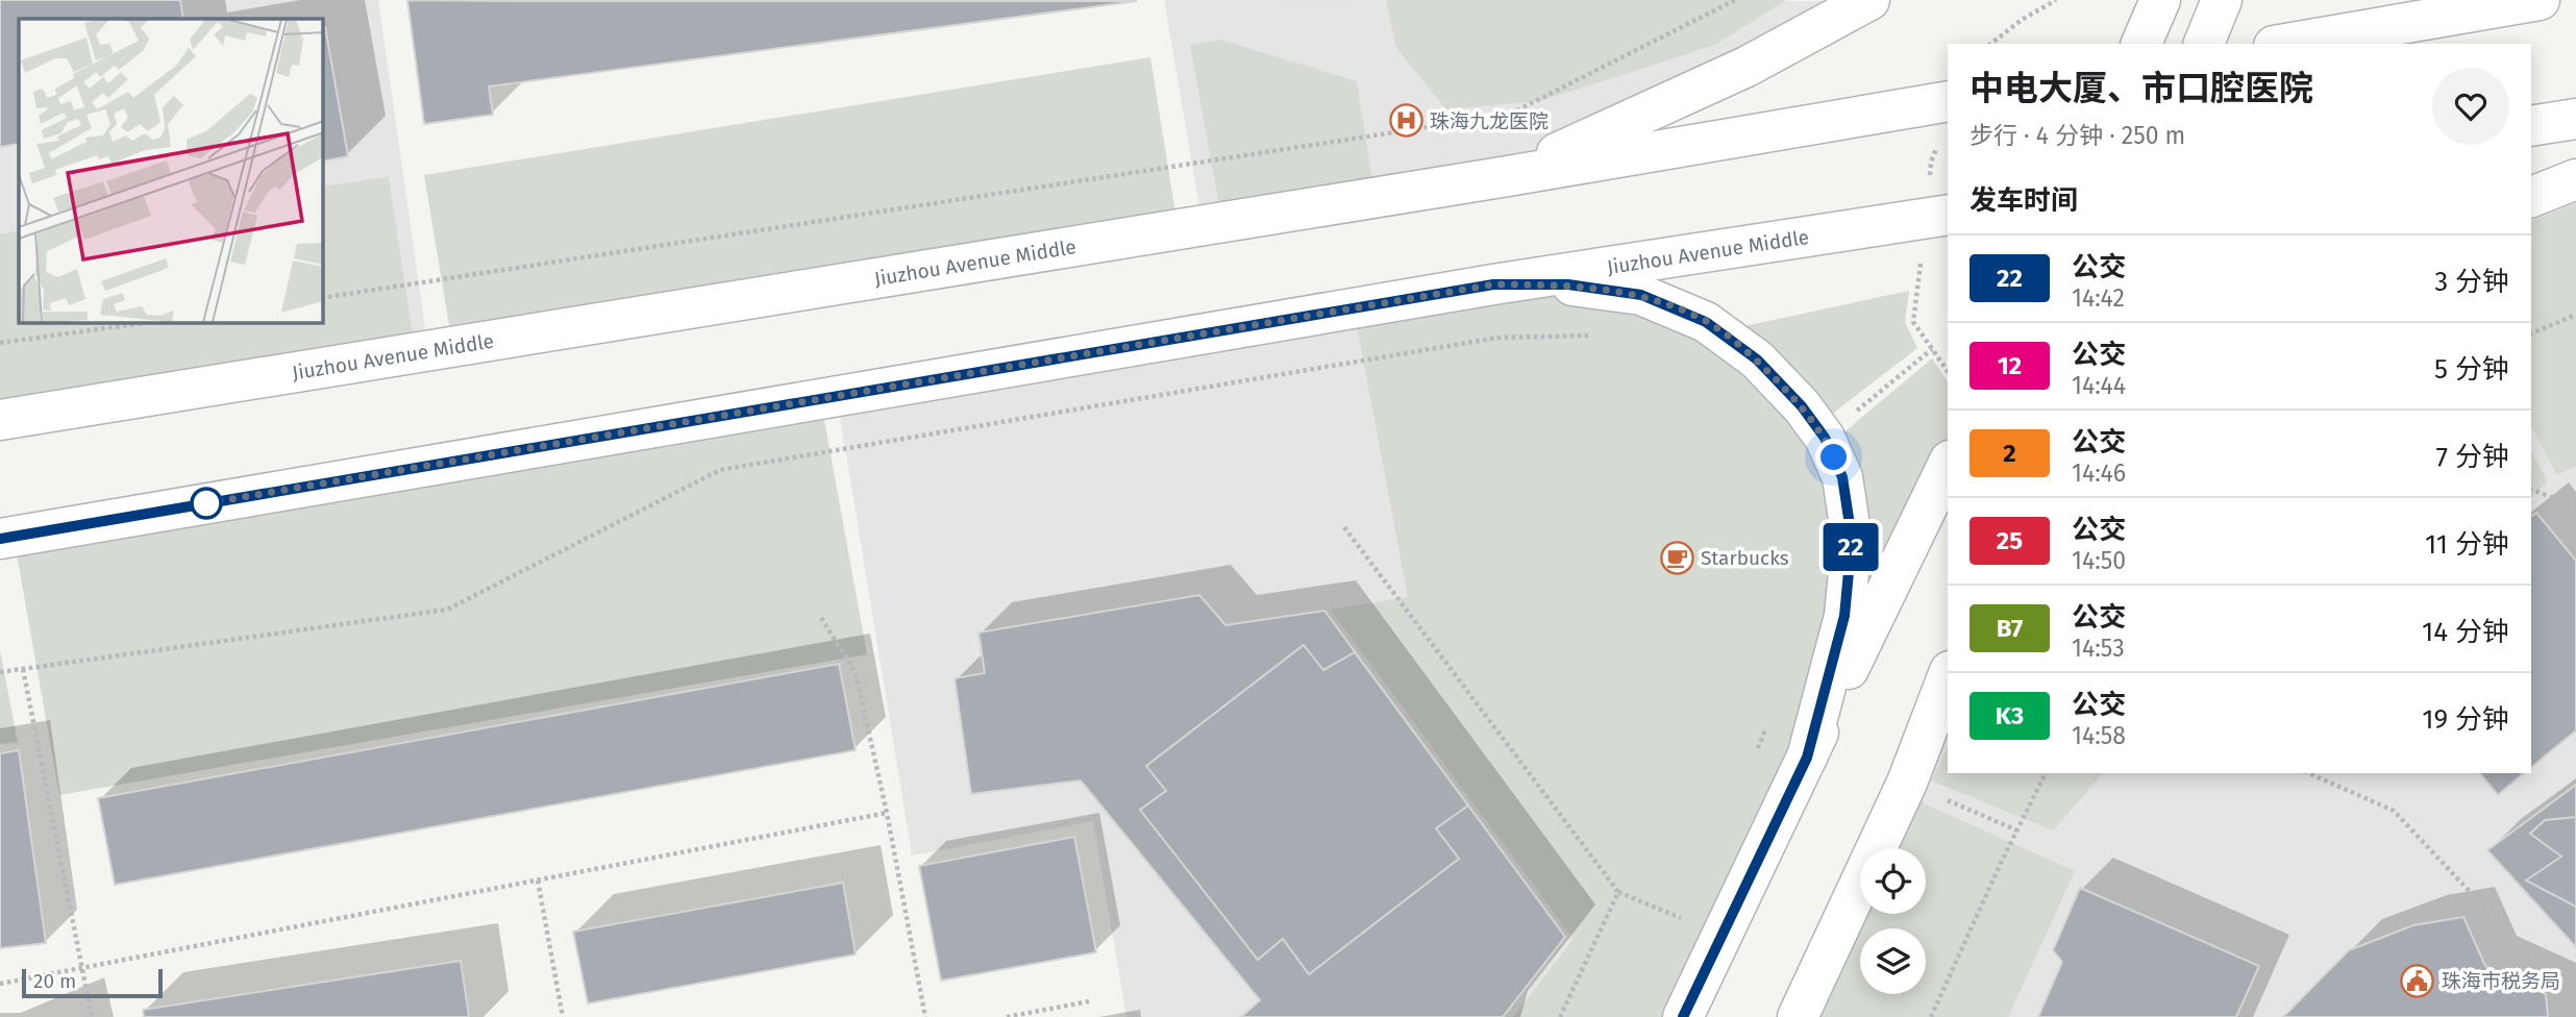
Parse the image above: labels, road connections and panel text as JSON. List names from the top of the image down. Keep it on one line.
{"streets":{"main road":["Jiuzhou Avenue Middle"]},"places":{"hospital":["珠海九龙医院"],"cafe":["Starbucks"],"public building":["珠海市税务局"]},"lines":["bus line 22"],"scale_bar":"20 m","page":{"on_map":"22","heading":[["中电大厦、市口腔医院","步行 · 4 分钟 · 250 m"],"发车时间"],"list":[{"mark":"22","name":"公交","note":"14:42","value":"3 分钟"},{"mark":"12","name":"公交","note":"14:44","value":"5 分钟"},{"mark":"2","name":"公交","note":"14:46","value":"7 分钟"},{"mark":"25","name":"公交","note":"14:50","value":"11 分钟"},{"mark":"B7","name":"公交","note":"14:53","value":"14 分钟"},{"mark":"K3","name":"公交","note":"14:58","value":"19 分钟"}],"scale":"20 m"}}
